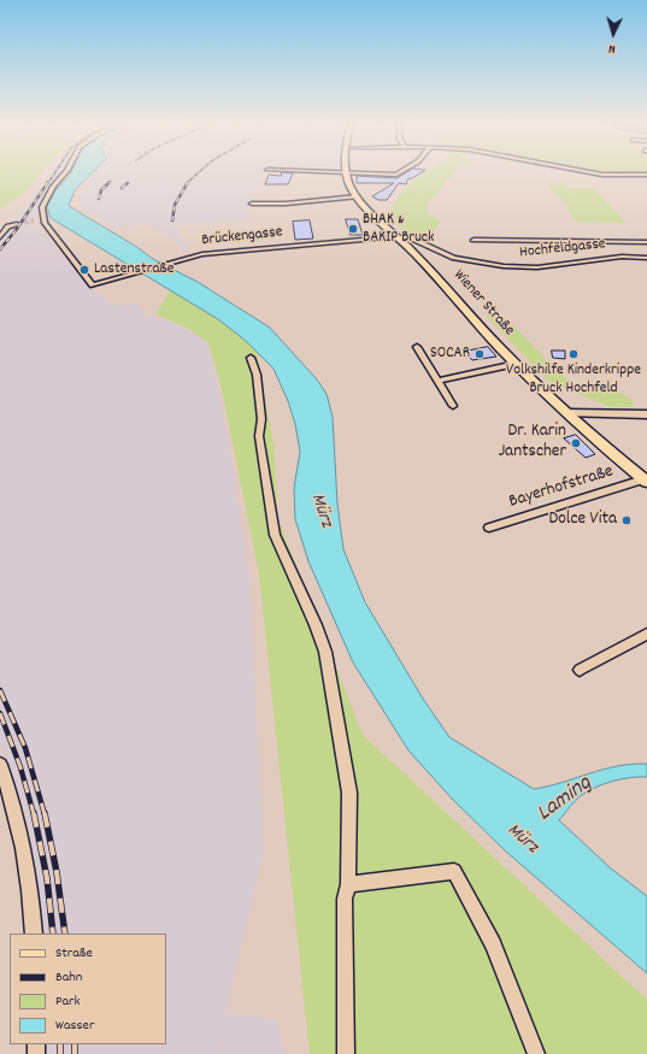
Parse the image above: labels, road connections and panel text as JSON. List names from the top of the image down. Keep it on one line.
{"streets":{"main road":["Wiener Straße"],"street":["Brückengasse","Hochfeldgasse","Bayerhofstraße"]},"crossings":[["Brückengasse","Hochfeldgasse"],["Brückengasse","Wiener Straße"],["Hochfeldgasse","Wiener Straße"],["Wiener Straße","Bayerhofstraße"]],"water":["Mürz","Laming"],"places":["BHAK & BAKIP Bruck","Lastenstraße","SOCAR","Volkshilfe Kinderkrippe Bruck Hochfeld","Dr. Karin Jantscher","Dolce Vita"],"legend":["Straße","Bahn","Park","Wasser"],"north":"bottom"}
